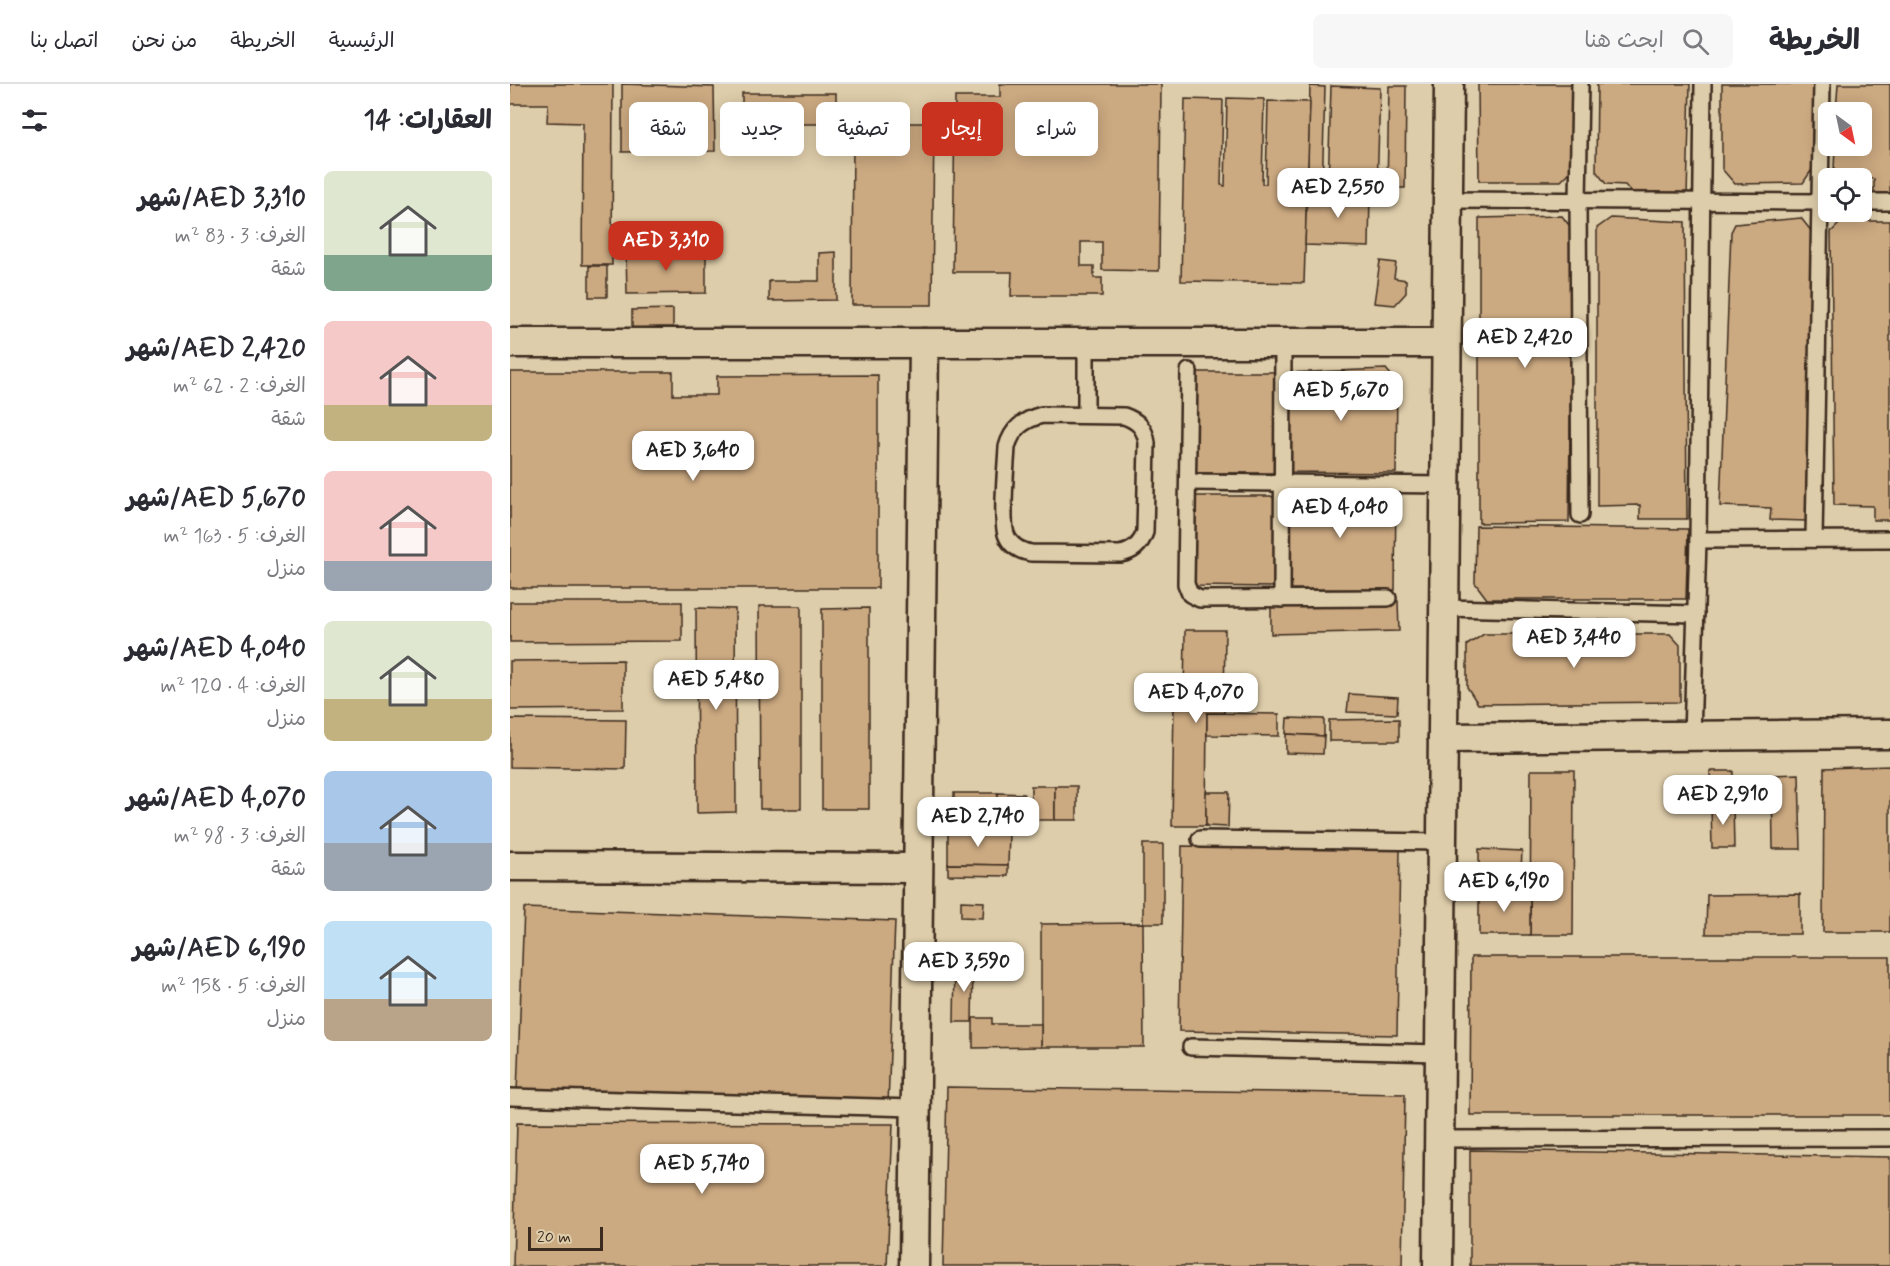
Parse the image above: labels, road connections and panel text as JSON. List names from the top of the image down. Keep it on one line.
{"scale_bar":"20 m","north":"bottom right","page":{"header":"الخريطة","search":"ابحث هنا","nav":["الرئيسية","الخريطة","من نحن","اتصل بنا"],"heading":"العقارات: 14","chip":["شراء","إيجار","تصفية","جديد","شقة"],"list":[{"name":"AED 3,310/شهر","note":"الغرف: 3 · 83 m² · شقة"},{"name":"AED 2,420/شهر","note":"الغرف: 2 · 62 m² · شقة"},{"name":"AED 5,670/شهر","note":"الغرف: 5 · 163 m² · منزل"},{"name":"AED 4,040/شهر","note":"الغرف: 4 · 120 m² · منزل"},{"name":"AED 4,070/شهر","note":"الغرف: 3 · 98 m² · شقة"},{"name":"AED 6,190/شهر","note":"الغرف: 5 · 158 m² · منزل"}],"price":["AED 2,550","AED 3,310","AED 2,420","AED 5,670","AED 3,640","AED 4,040","AED 3,440","AED 5,480","AED 4,070","AED 2,910","AED 2,740","AED 6,190","AED 3,590","AED 5,740"],"scale":"20 m"}}
